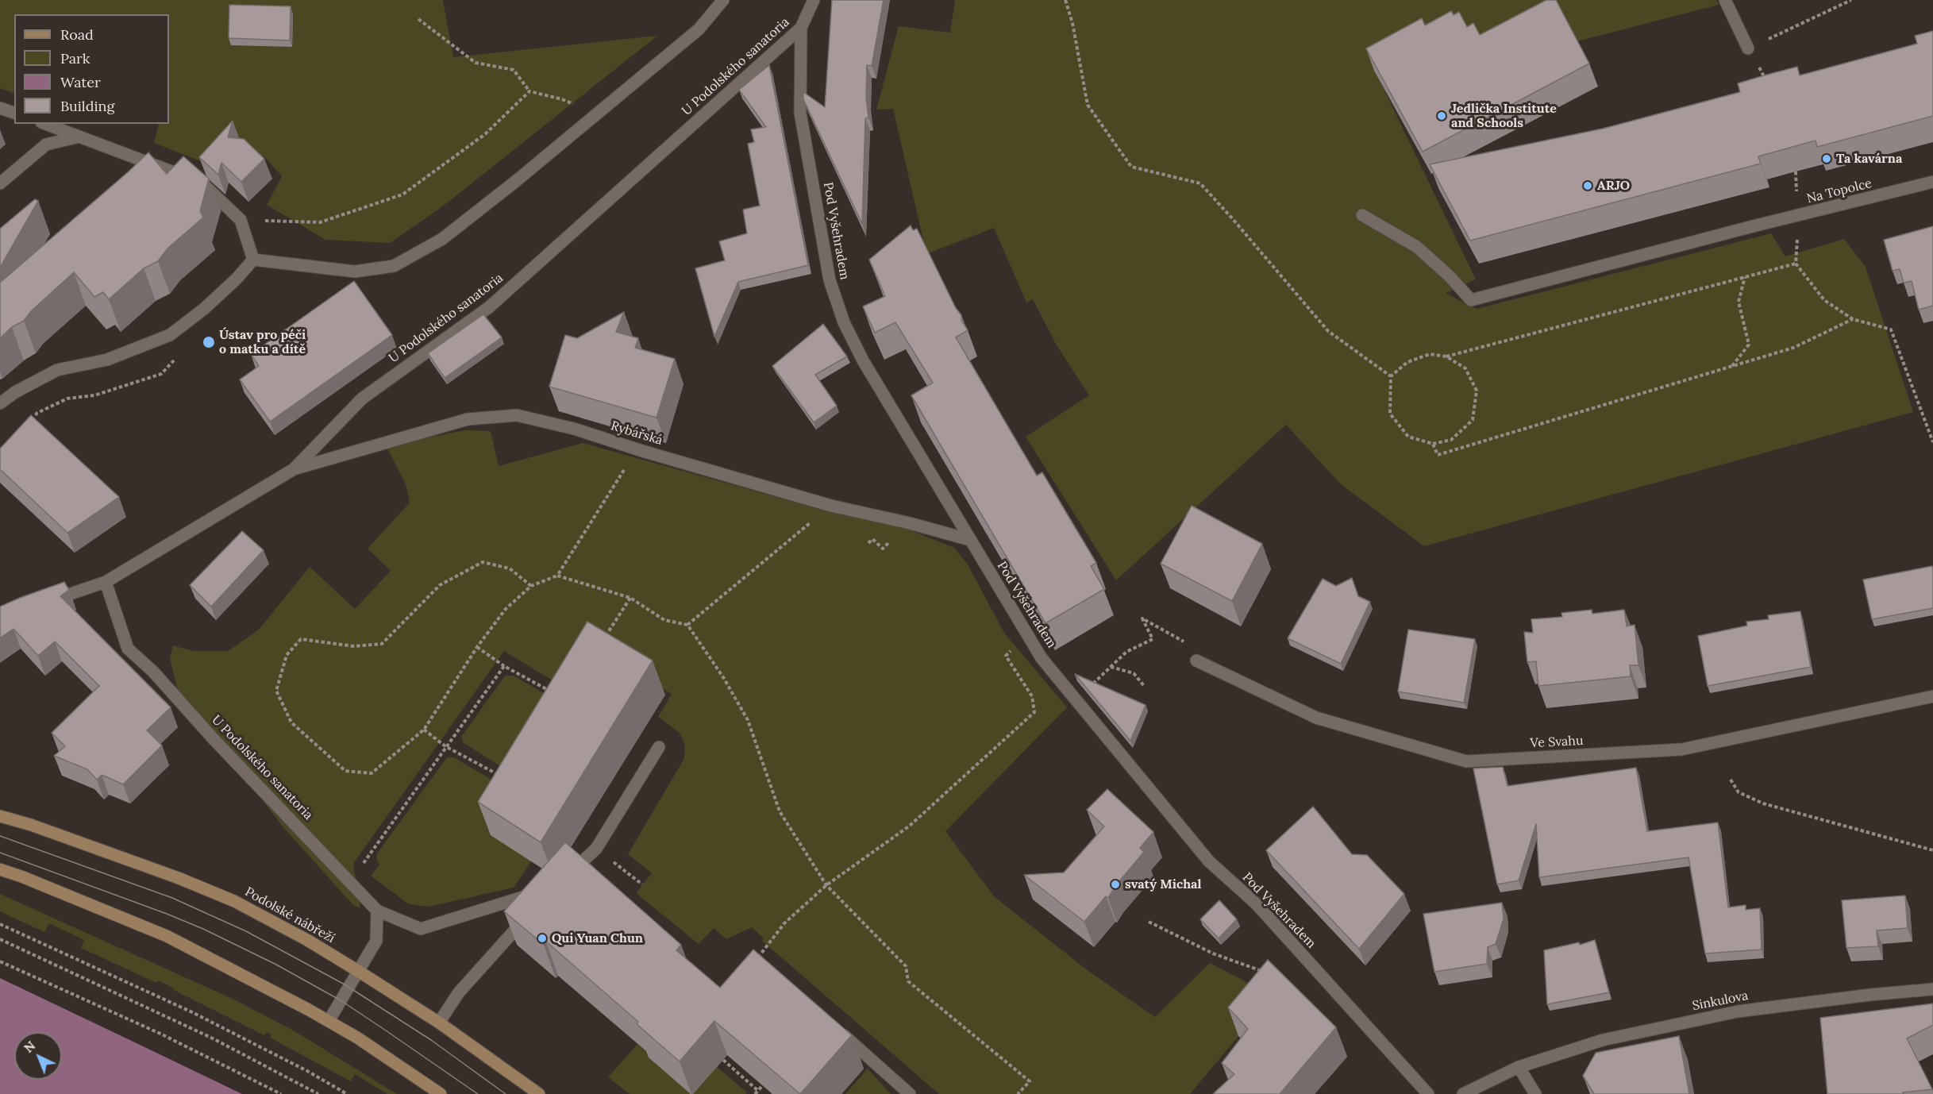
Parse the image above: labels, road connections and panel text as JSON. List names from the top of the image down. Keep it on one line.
{"streets":{"main road":["Podolské nábřeží"],"street":["U Podolského sanatoria","Na Topolce","Pod Vyšehradem","Rybářská","Ve Svahu","Sinkulova"]},"crossings":[["U Podolského sanatoria","Pod Vyšehradem"],["U Podolského sanatoria","Rybářská"],["Pod Vyšehradem","Rybářská"]],"places":["Jedlička Institute and Schools","Ta kavárna","ARJO","Ústav pro péči o matku a dítě","svatý Michal","Qui Yuan Chun"],"legend":["Road","Park","Water","Building"],"north":"top left"}
